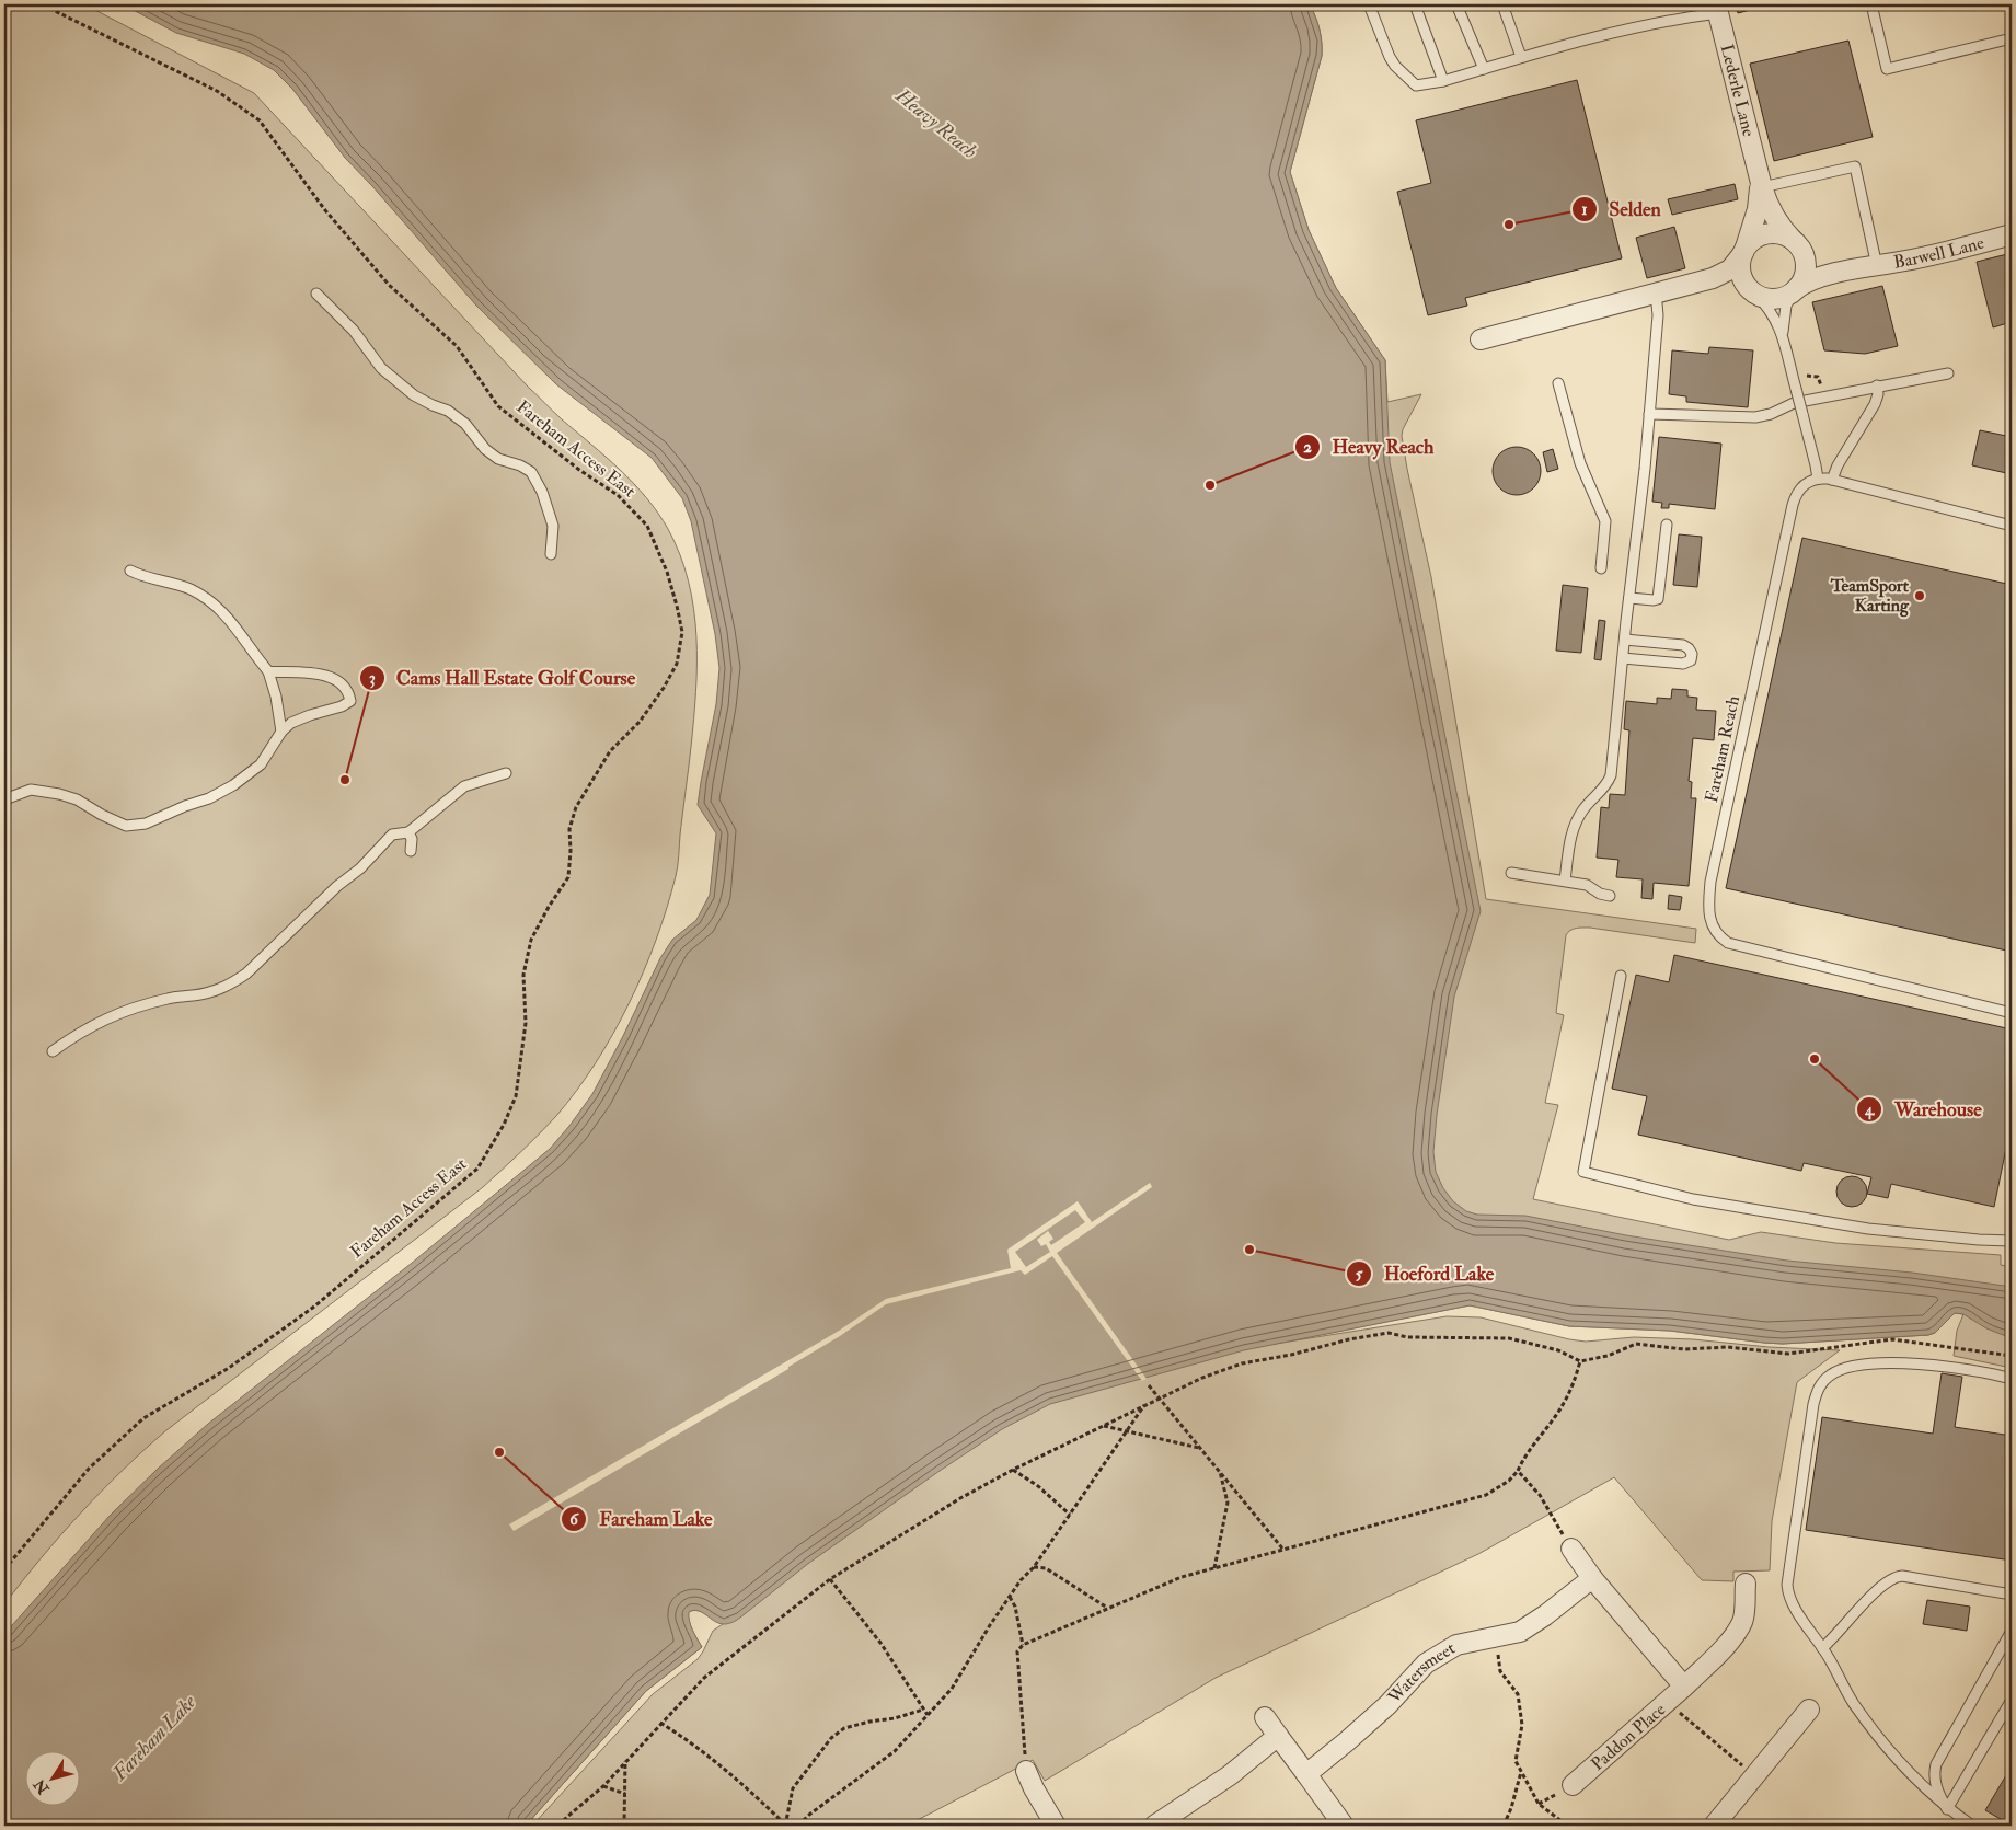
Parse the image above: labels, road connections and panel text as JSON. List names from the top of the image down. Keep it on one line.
{"streets":{"street":["Lederle Lane","Barwell Lane","Watersmeet","Paddon Place"],"lane":["Fareham Reach"],"path":["Fareham Access East"]},"crossings":[["Lederle Lane","Barwell Lane"]],"water":["Heavy Reach","Fareham Lake"],"places":["Selden","Heavy Reach","TeamSport Karting","Cams Hall Estate Golf Course","Warehouse","Hoeford Lake","Fareham Lake"],"north":"bottom left"}
